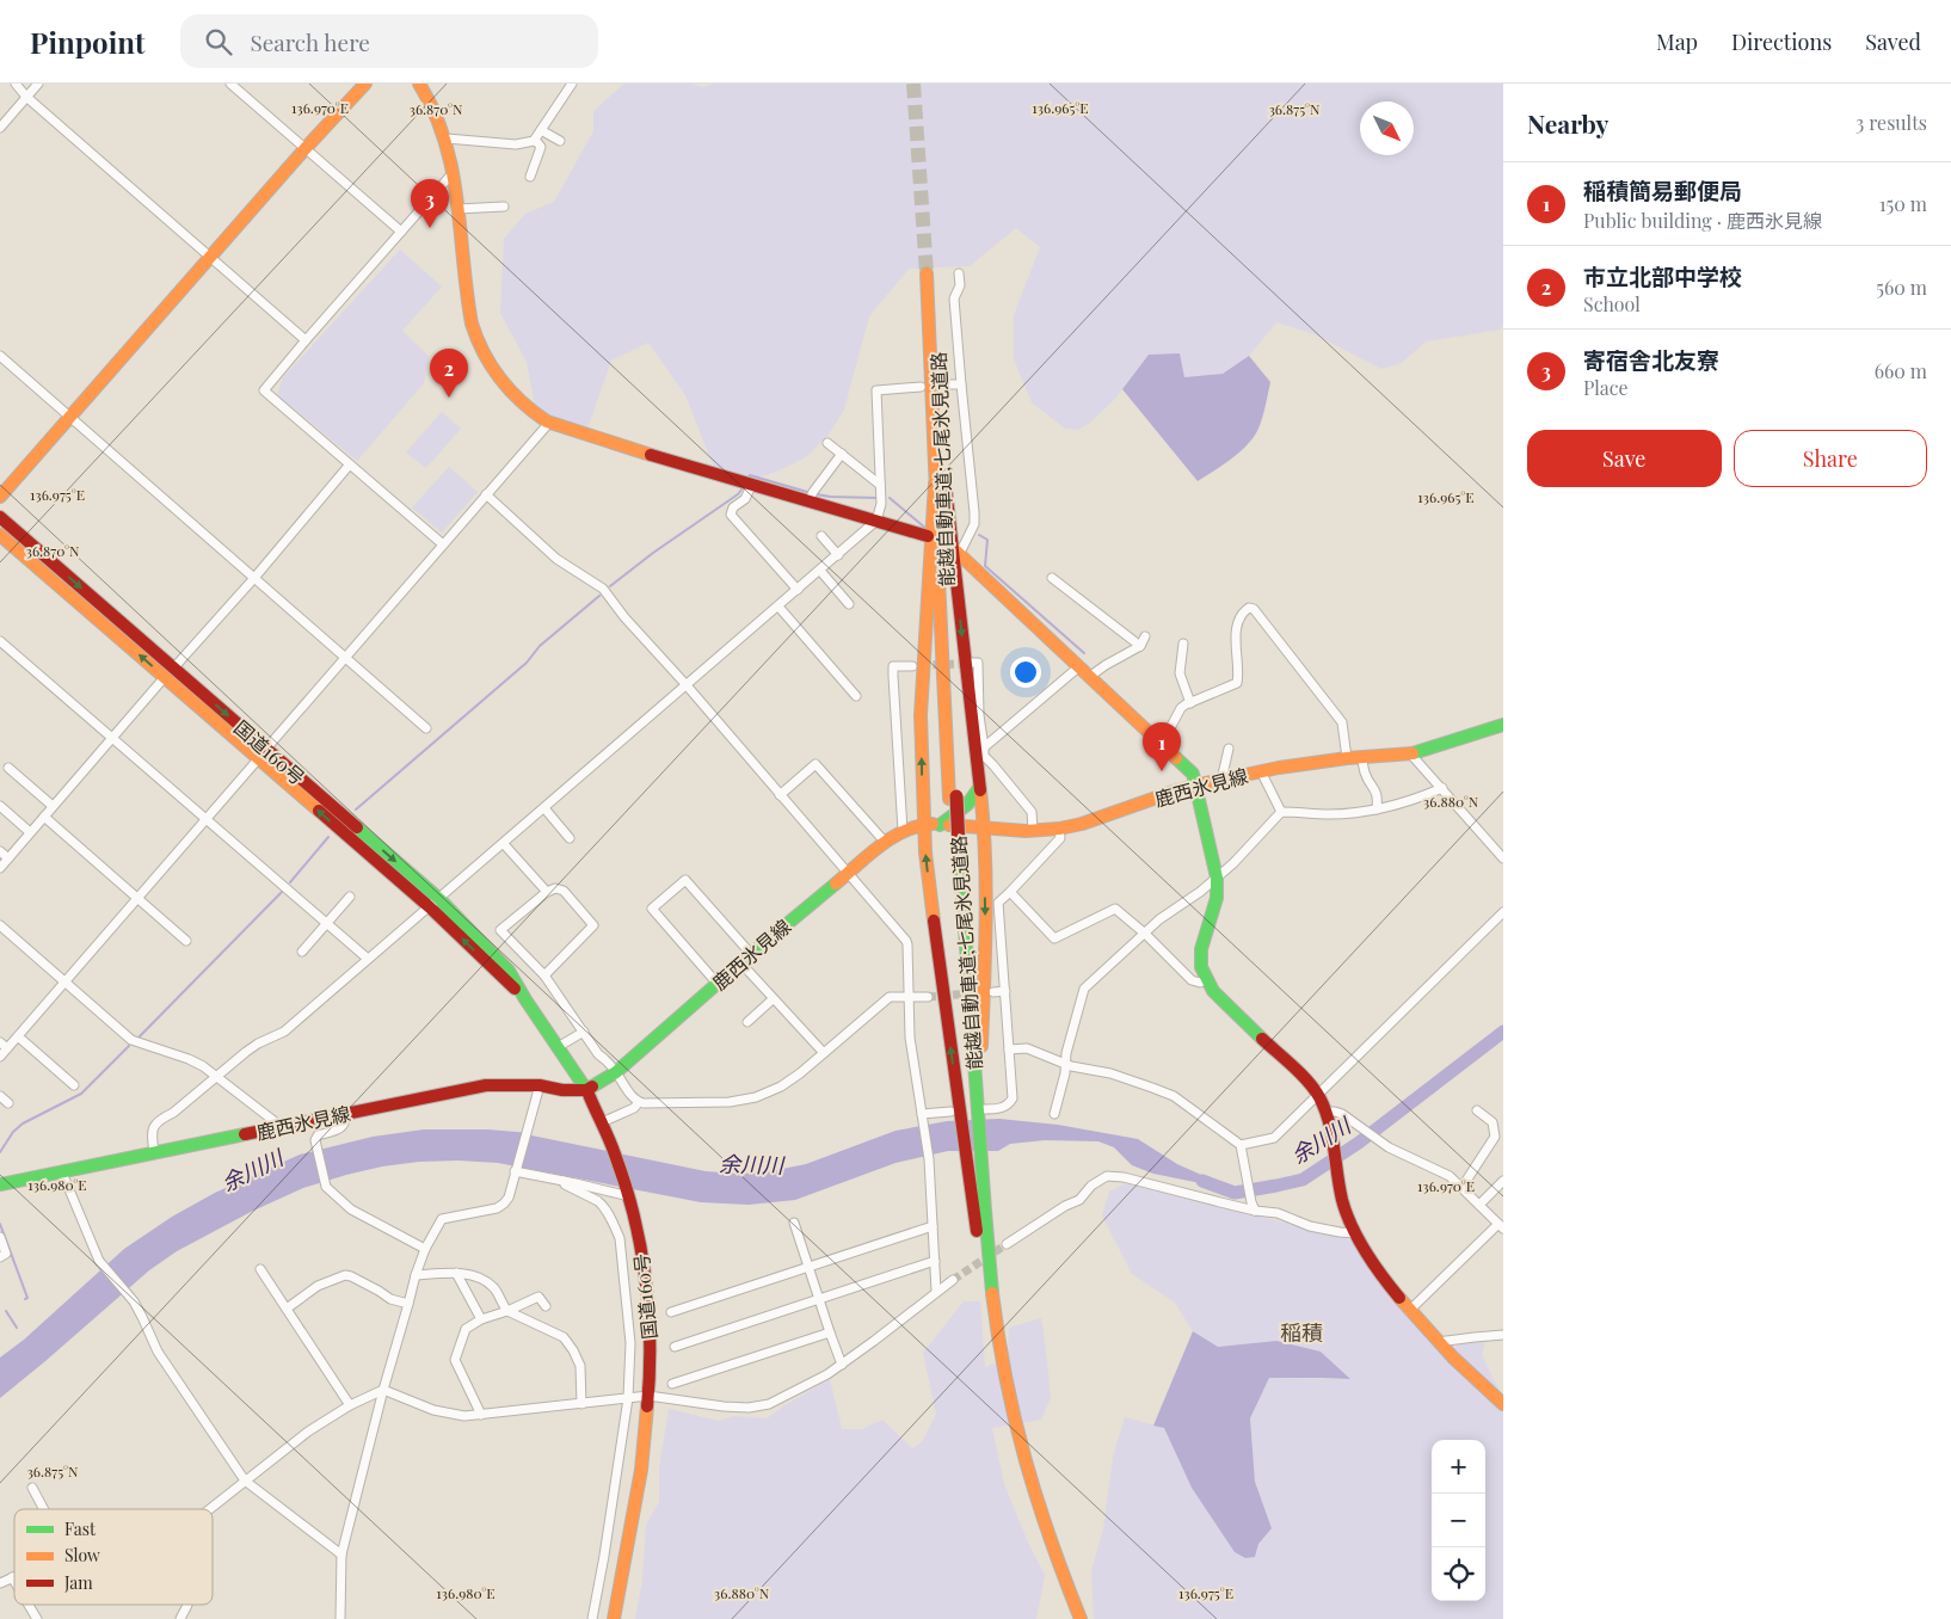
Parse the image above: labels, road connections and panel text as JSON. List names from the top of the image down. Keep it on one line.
{"streets":{"main road":["能越自動車道;七尾氷見道路","国道160号","鹿西氷見線"]},"crossings":[["国道160号","鹿西氷見線"]],"districts":["稲積"],"water":["余川川"],"legend":["Fast","Slow","Jam"],"north":"bottom right","page":{"header":"Pinpoint","search":"Search here","nav":["Map","Directions","Saved"],"heading":["Nearby","3 results"],"list":[{"mark":"1","name":"稲積簡易郵便局","note":"Public building · 鹿西氷見線","value":"150 m"},{"mark":"2","name":"市立北部中学校","note":"School","value":"560 m"},{"mark":"3","name":"寄宿舎北友寮","note":"Place","value":"660 m"}],"pins":["3","2","1"],"buttons":["Save","Share"],"map_buttons":["+","−"]},"coordinates":["136.970°E","136.965°E","36.870°N","36.875°N","136.975°E","36.880°N","136.980°E"]}
